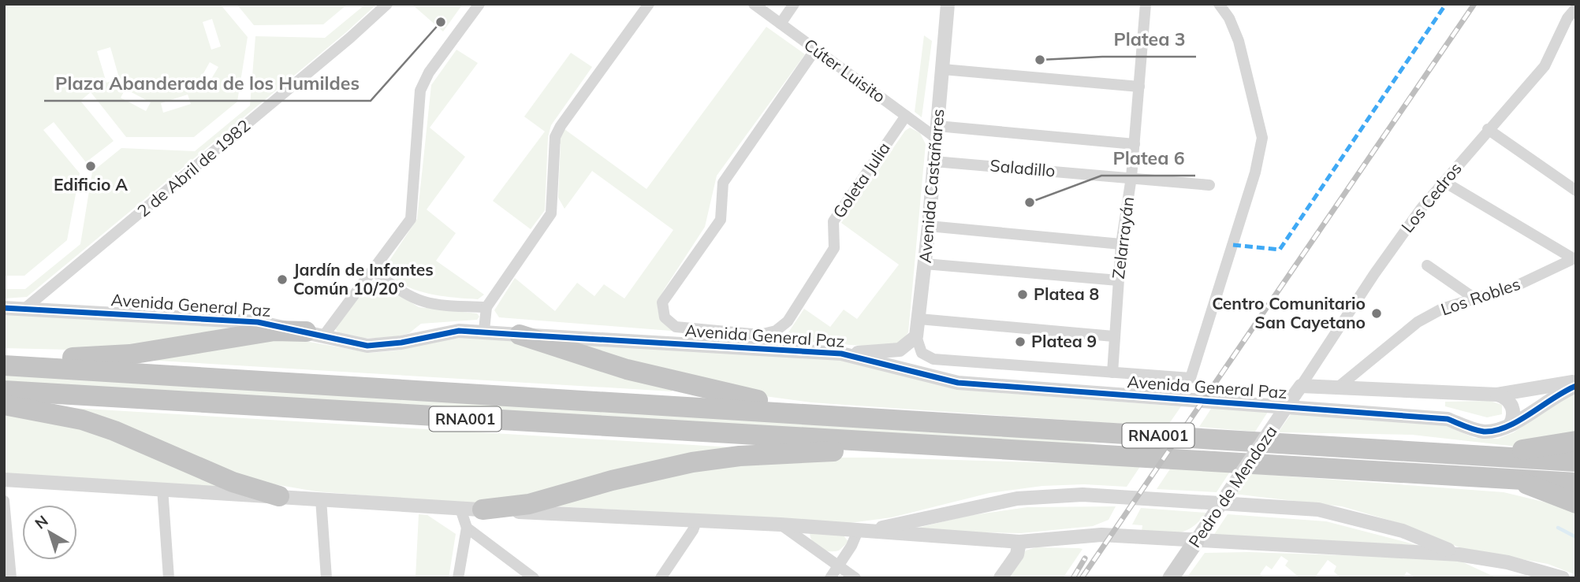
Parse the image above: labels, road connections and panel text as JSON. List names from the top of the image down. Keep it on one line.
{"streets":{"highway":["RNA001"],"main road":["Pedro de Mendoza"],"street":["Cúter Luisito","2 de Abril de 1982","Saladillo","Goleta Julia","Avenida Castañares","Los Cedros","Zelarrayán","Los Robles","Avenida General Paz"]},"crossings":[["Cúter Luisito","Goleta Julia"],["Cúter Luisito","Avenida Castañares"],["2 de Abril de 1982","Avenida General Paz"],["Saladillo","Avenida Castañares"],["Saladillo","Zelarrayán"],["Avenida Castañares","Avenida General Paz"],["Los Cedros","Avenida General Paz"],["Los Cedros","Pedro de Mendoza"],["Zelarrayán","Avenida General Paz"],["Los Robles","Avenida General Paz"],["Avenida General Paz","Pedro de Mendoza"]],"places":["Plaza Abanderada de los Humildes","Platea 3","Edificio A","Platea 6","Jardín de Infantes Común 10/20°","Platea 8","Centro Comunitario San Cayetano","Platea 9"],"north":"top left"}
